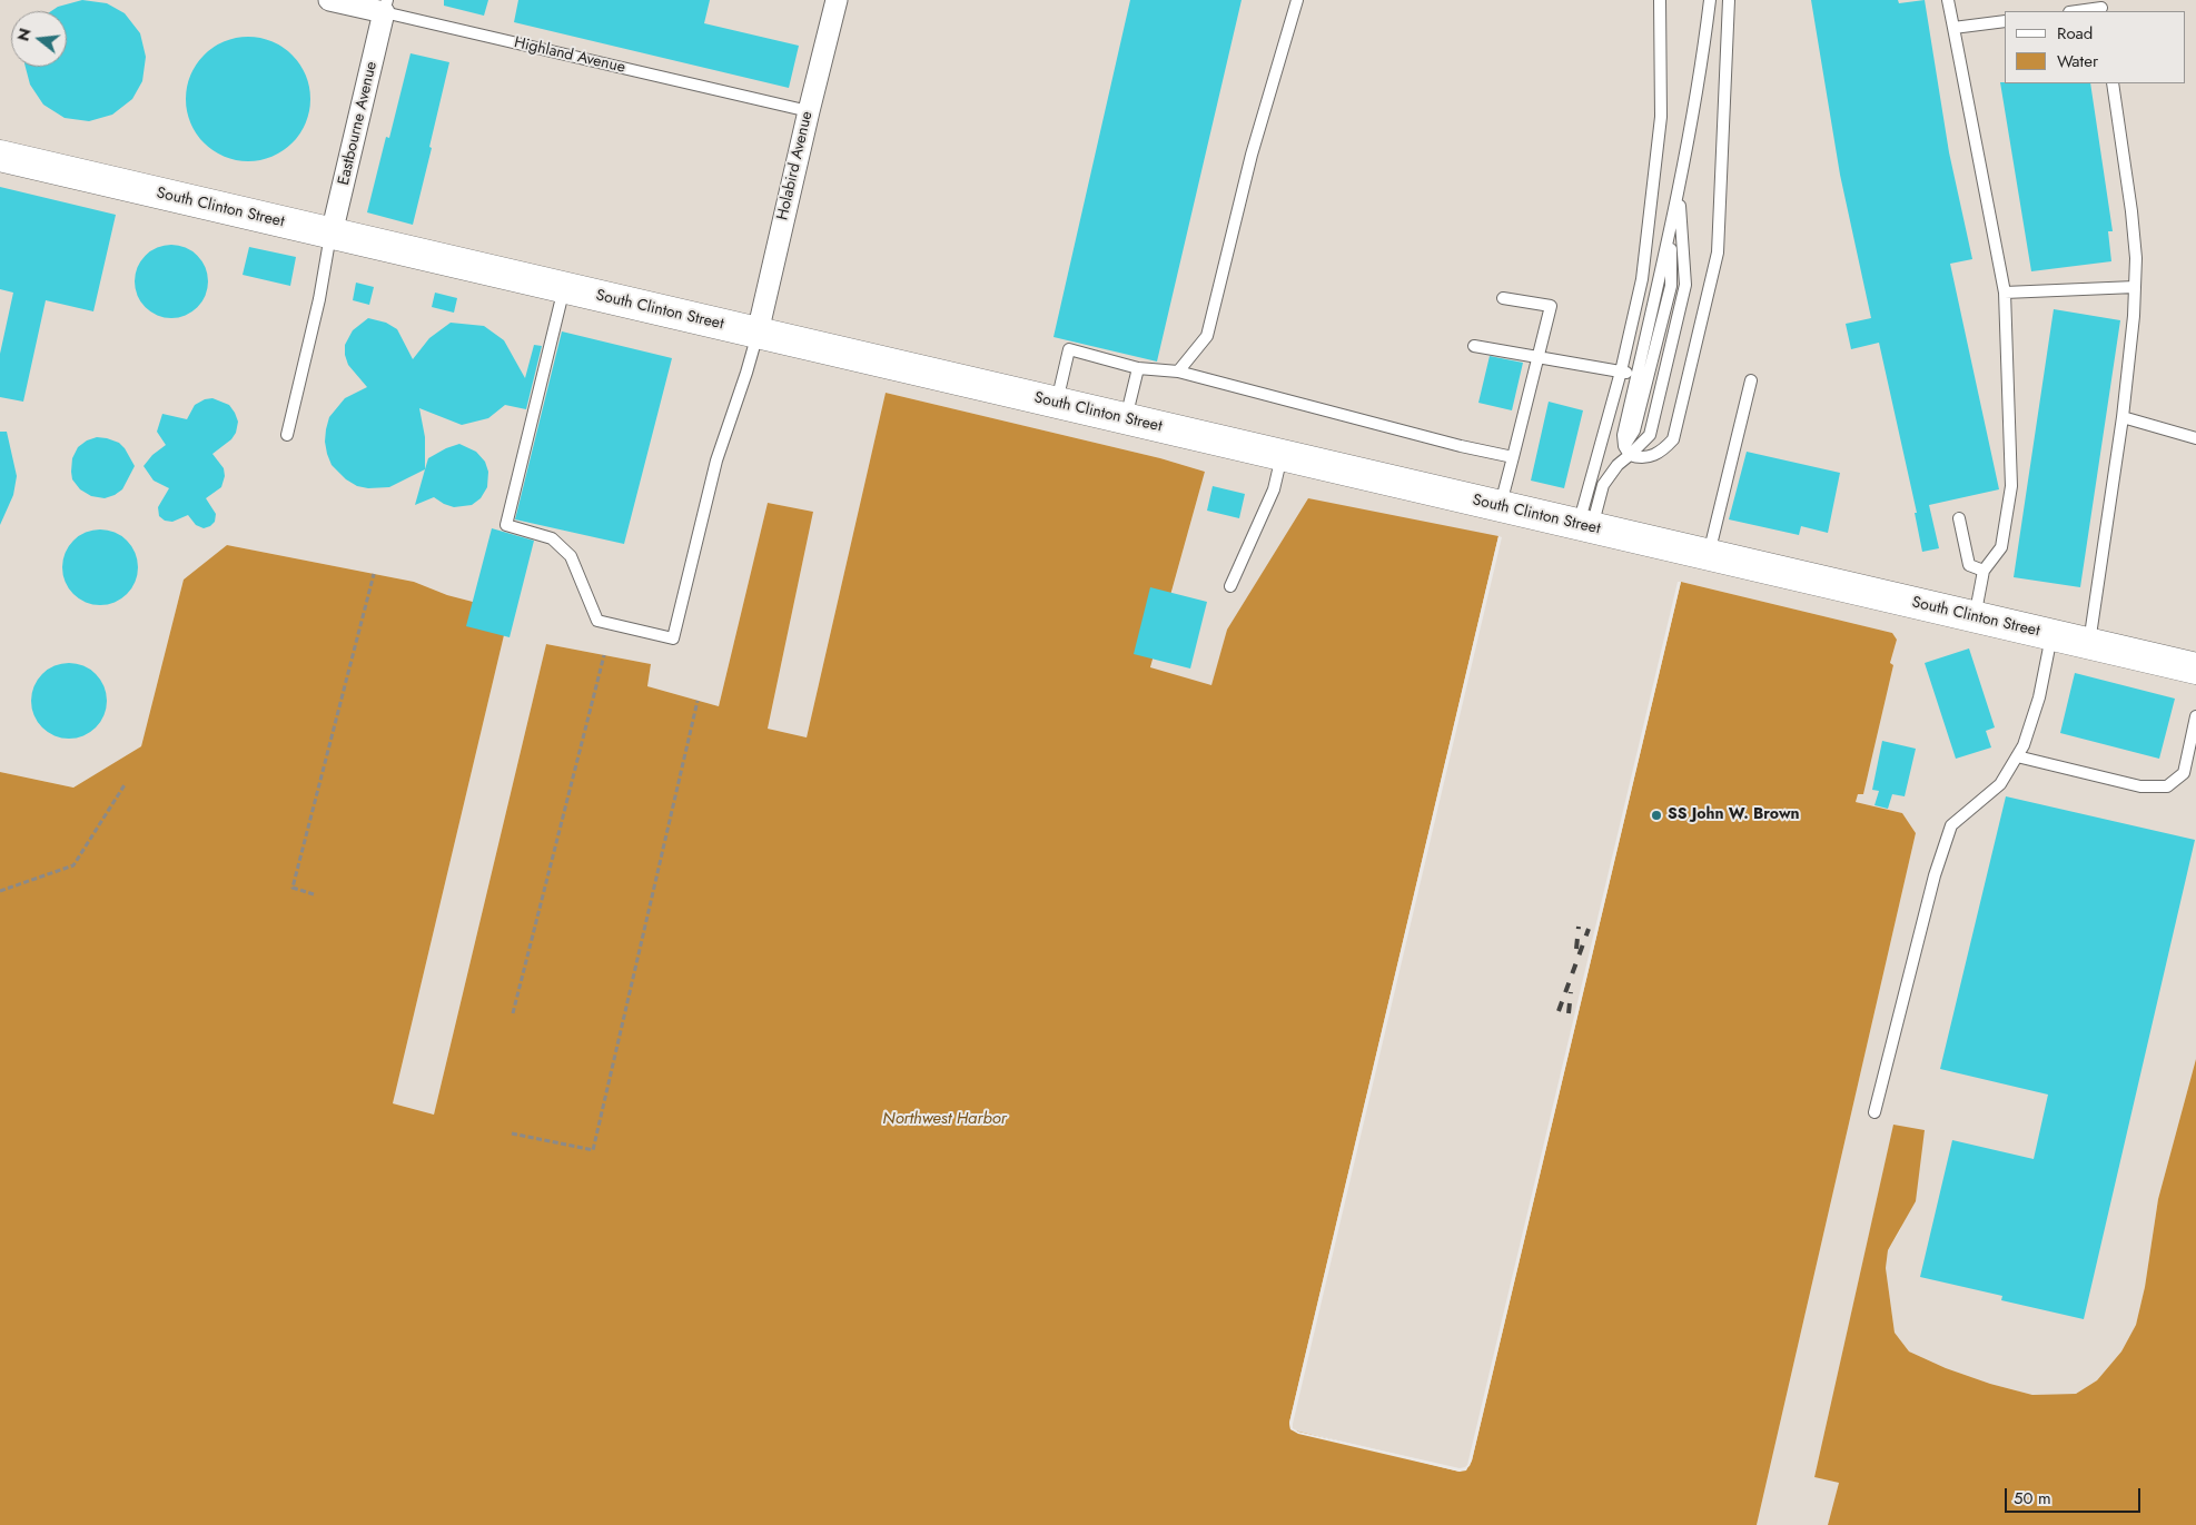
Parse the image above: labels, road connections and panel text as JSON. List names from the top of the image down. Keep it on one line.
{"streets":{"main road":["South Clinton Street"],"street":["Highland Avenue","Eastbourne Avenue","Holabird Avenue"]},"crossings":[["Highland Avenue","Eastbourne Avenue"],["Highland Avenue","Holabird Avenue"],["Eastbourne Avenue","South Clinton Street"],["Holabird Avenue","South Clinton Street"]],"water":["Northwest Harbor"],"places":["SS John W. Brown"],"legend":["Road","Water"],"scale_bar":"50 m","north":"left"}
